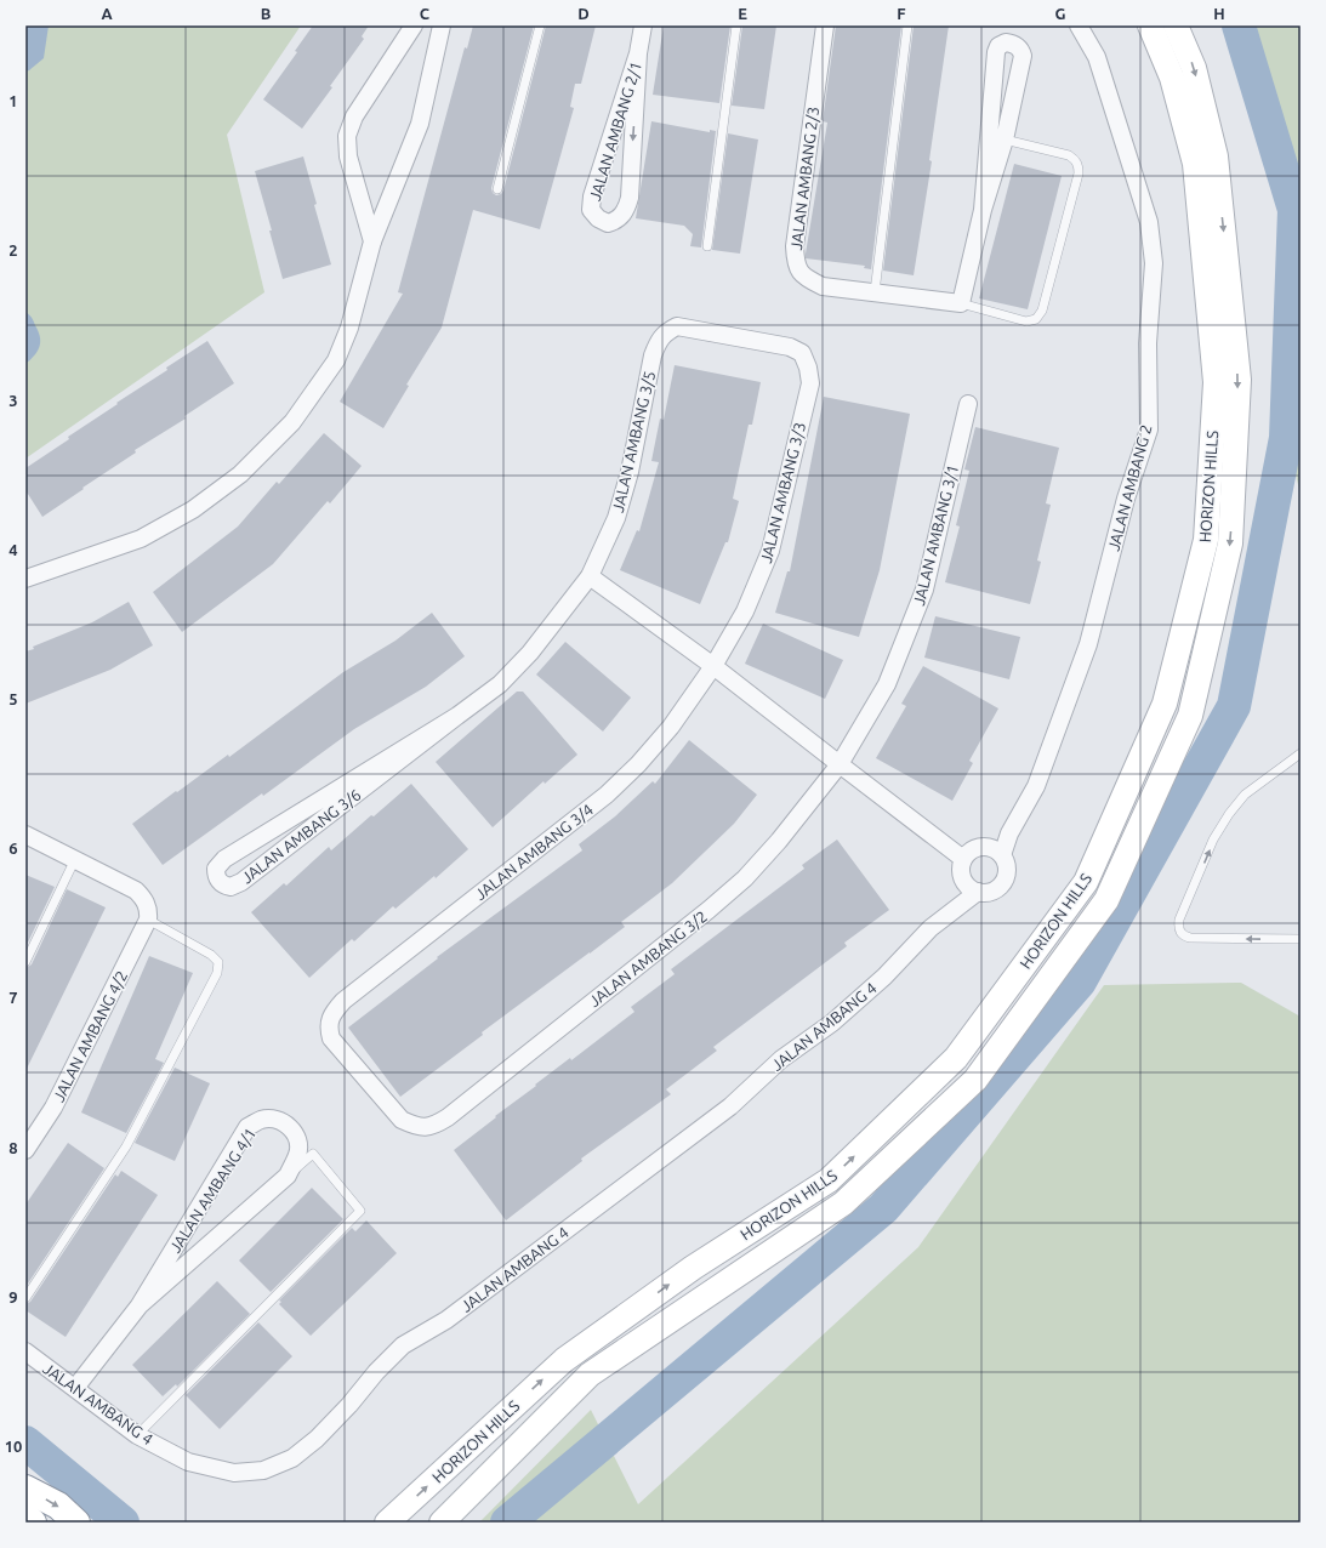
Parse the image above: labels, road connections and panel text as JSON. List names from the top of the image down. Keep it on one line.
{"streets":{"street":["JALAN AMBANG 2/1","JALAN AMBANG 2/3","JALAN AMBANG 3/5","HORIZON HILLS","JALAN AMBANG 2","JALAN AMBANG 3/3","JALAN AMBANG 3/1","JALAN AMBANG 3/6","JALAN AMBANG 3/4","JALAN AMBANG 3/2","JALAN AMBANG 4","JALAN AMBANG 4/2","JALAN AMBANG 4/1"]},"crossings":[["JALAN AMBANG 3/5","JALAN AMBANG 3/3"],["JALAN AMBANG 3/5","JALAN AMBANG 3/6"],["JALAN AMBANG 2","JALAN AMBANG 4"],["JALAN AMBANG 3/3","JALAN AMBANG 3/4"],["JALAN AMBANG 3/1","JALAN AMBANG 3/2"],["JALAN AMBANG 3/4","JALAN AMBANG 3/2"],["JALAN AMBANG 4","JALAN AMBANG 4/1"]],"grid":{"columns":["A","B","C","D","E","F","G","H"],"rows":["1","2","3","4","5","6","7","8","9","10"]}}
